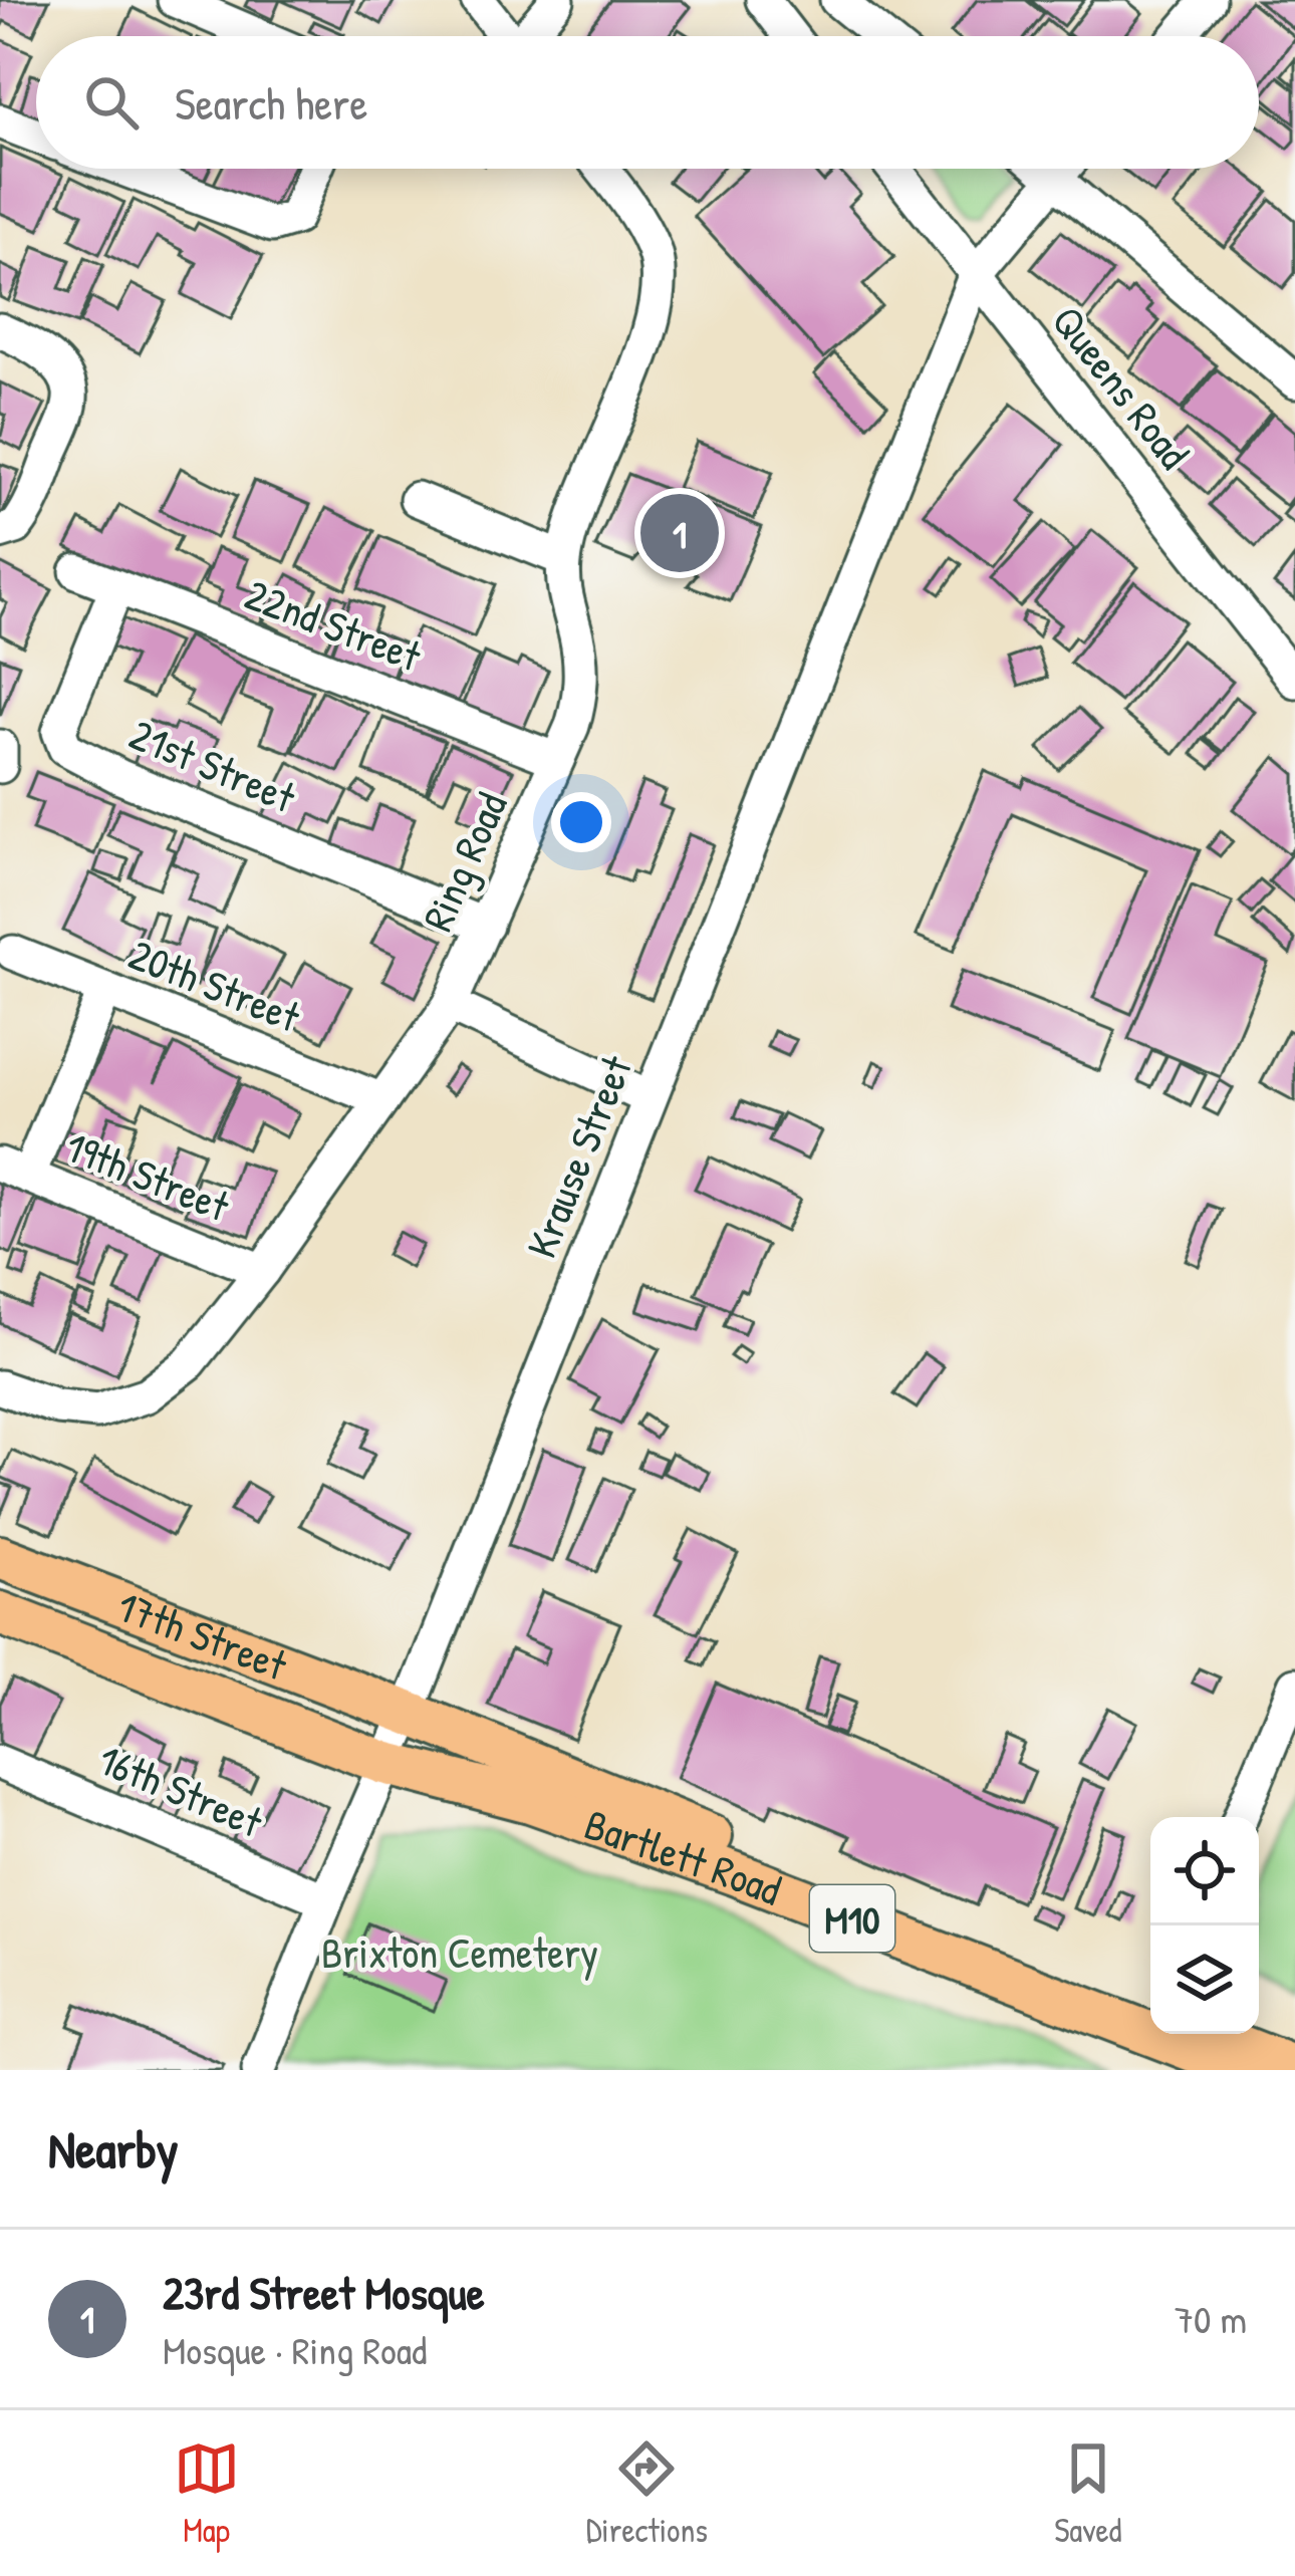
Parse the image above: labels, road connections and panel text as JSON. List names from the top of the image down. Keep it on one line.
{"streets":{"main road":["17th Street","Bartlett Road","M10"],"street":["Queens Road","22nd Street","21st Street","Ring Road","20th Street","Krause Street","19th Street","16th Street"]},"crossings":[["Queens Road","Krause Street"],["22nd Street","21st Street"],["22nd Street","Ring Road"],["21st Street","Ring Road"],["Ring Road","20th Street"],["Ring Road","19th Street"],["Krause Street","17th Street"],["Krause Street","16th Street"],["Krause Street","Bartlett Road"],["17th Street","Bartlett Road"]],"parks":["Brixton Cemetery"],"page":{"search":"Search here","pins":"1","heading":"Nearby","list":[{"mark":"1","name":"23rd Street Mosque","note":"Mosque · Ring Road","value":"70 m"}],"nav":["Map","Directions","Saved"]}}
